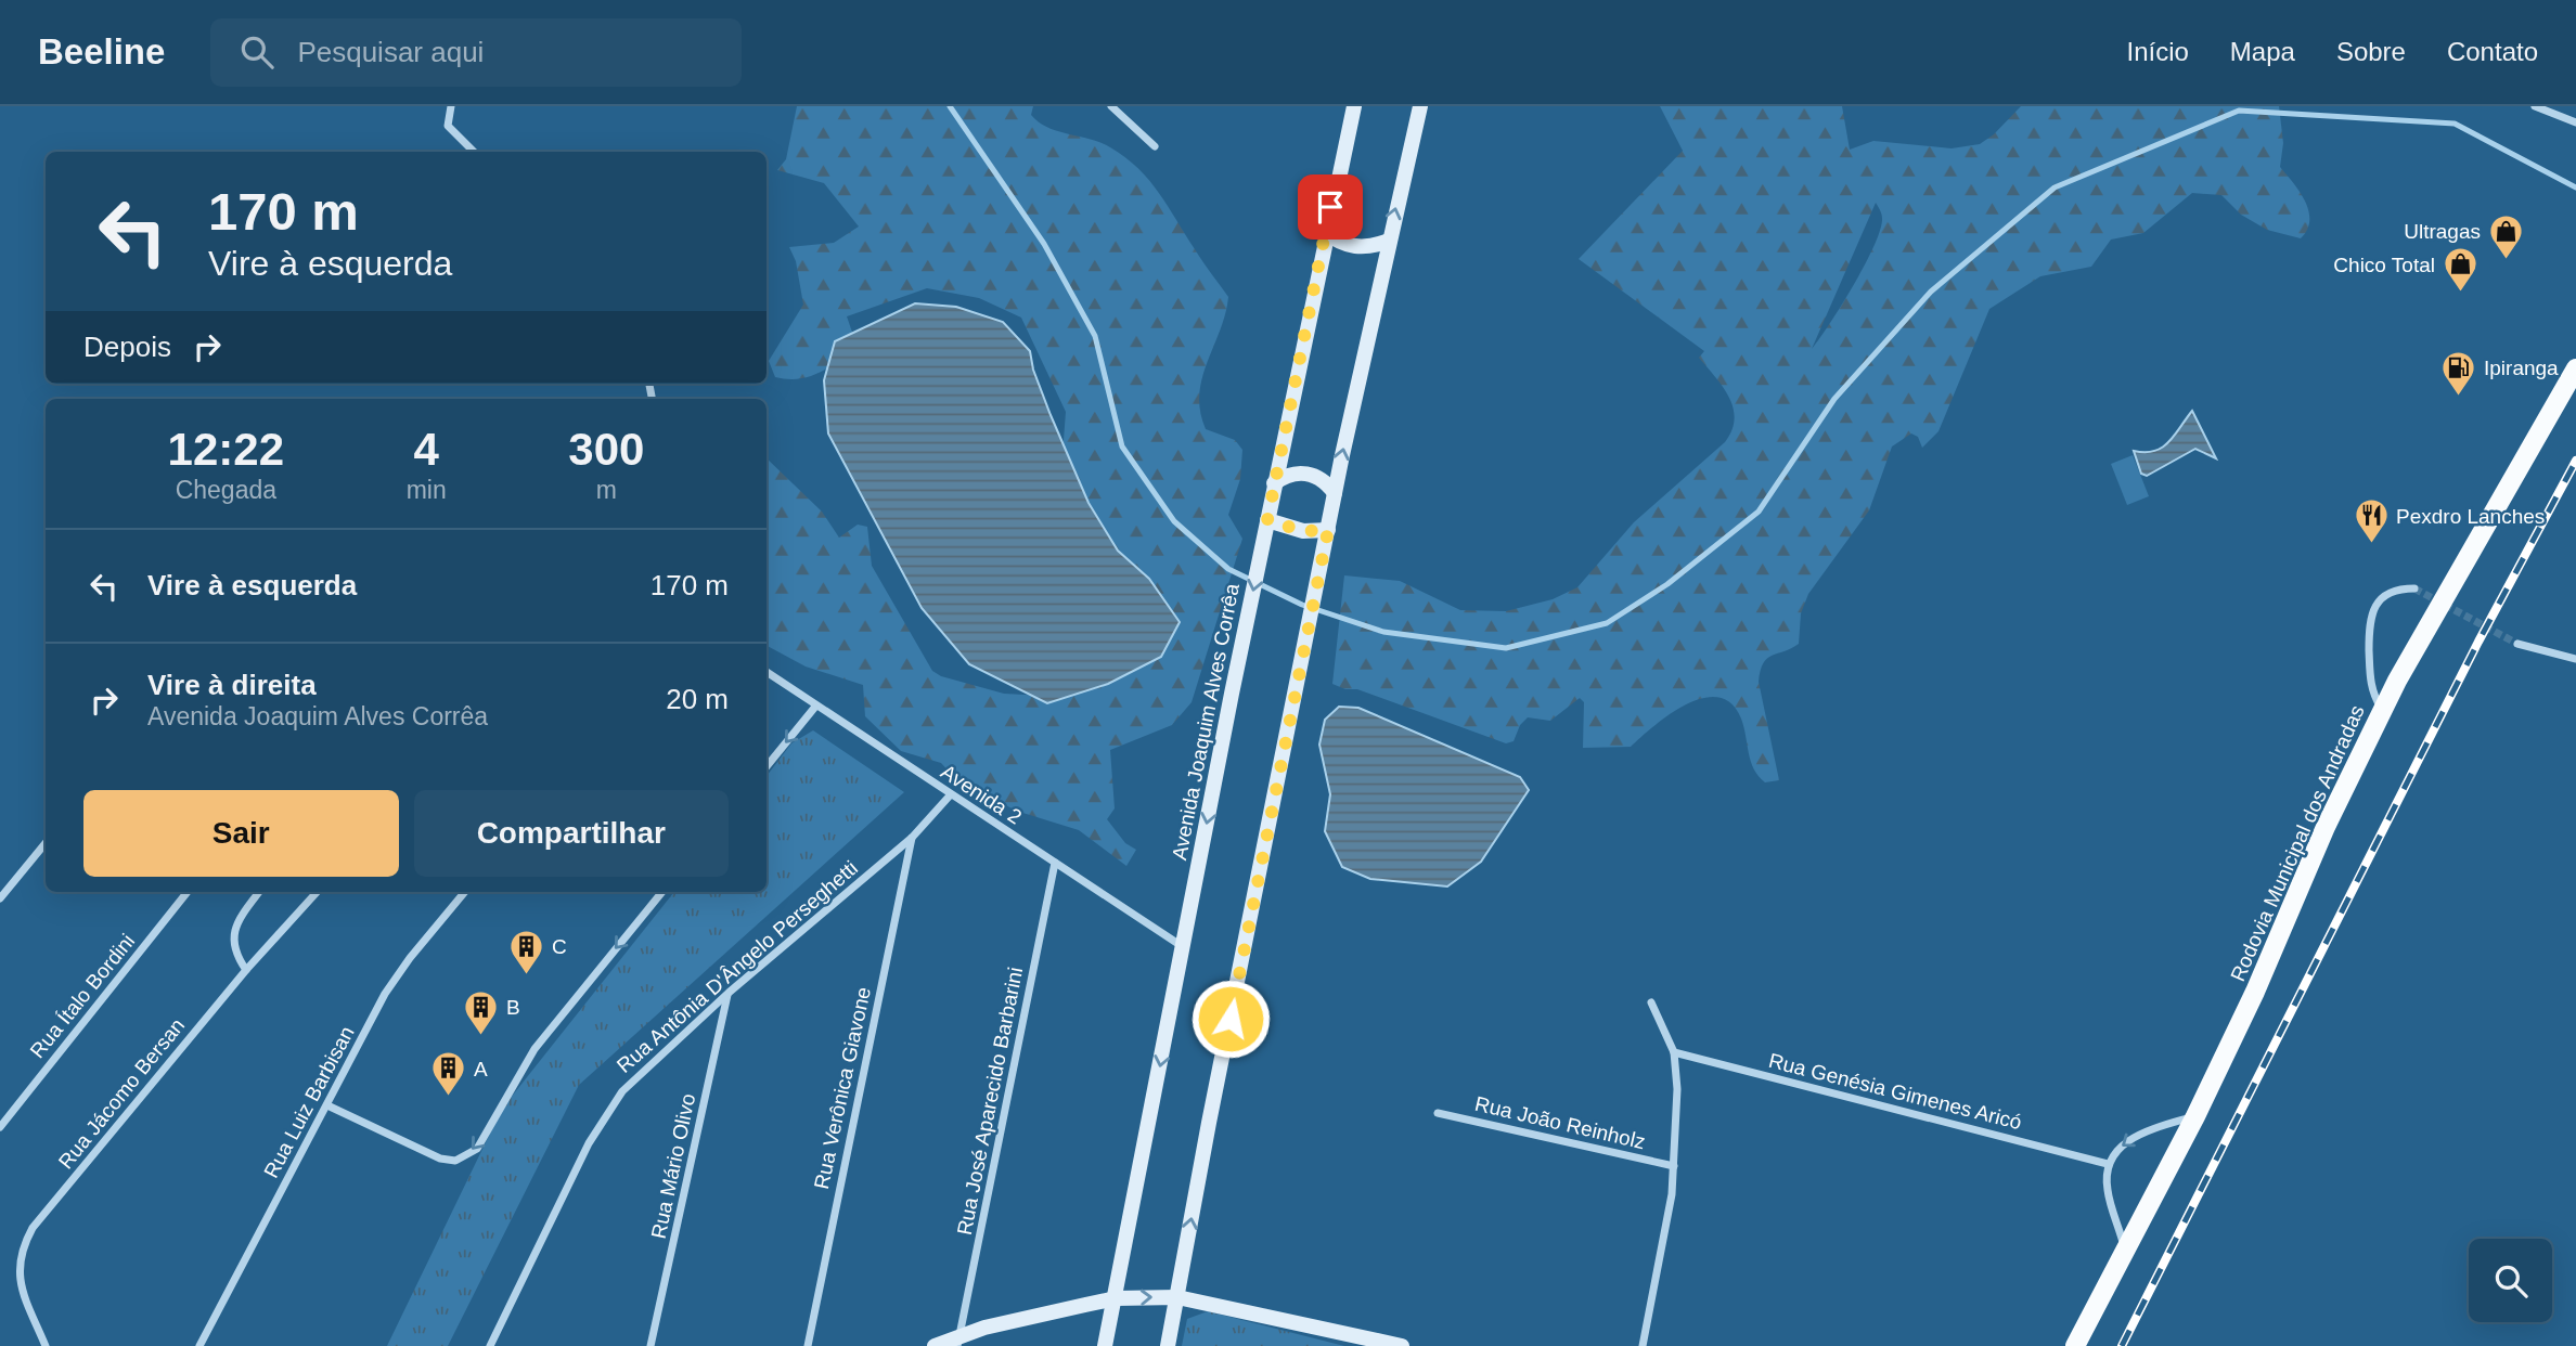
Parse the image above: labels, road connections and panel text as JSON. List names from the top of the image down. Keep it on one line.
{"streets":{"main road":["Avenida Joaquim Alves Corrêa","Rodovia Municipal dos Andradas"],"street":["Avenida 2","Rua Antônia D'Ângelo Perseghetti","Rua Ítalo Bordini","Rua Verônica Giavone","Rua Genésia Gimenes Aricó","Rua Jácomo Bersan","Rua José Aparecido Barbarini","Rua Luiz Barbisan","Rua João Reinholz","Rua Mário Olivo"]},"crossings":[["Avenida Joaquim Alves Corrêa","Avenida 2"],["Avenida 2","Rua Antônia D'Ângelo Perseghetti"],["Avenida 2","Rua José Aparecido Barbarini"],["Rua Antônia D'Ângelo Perseghetti","Rua Verônica Giavone"],["Rua Antônia D'Ângelo Perseghetti","Rua Mário Olivo"]],"places":{"shop":["Ultragas","Chico Total"],"fuel station":["Ipiranga"],"restaurant":["Pexdro Lanches"],"building":["C","B","A"]},"page":{"header":"Beeline","search":"Pesquisar aqui","nav":["Início","Mapa","Sobre","Contato"],"turn":["170 m","Vire à esquerda"],"then":"Depois","eta":["12:22","Chegada","4","min","300","m"],"list":[{"name":"Vire à esquerda","value":"170 m"},{"name":"Vire à direita","note":"Avenida Joaquim Alves Corrêa","value":"20 m"}],"buttons":["Sair","Compartilhar"]}}
